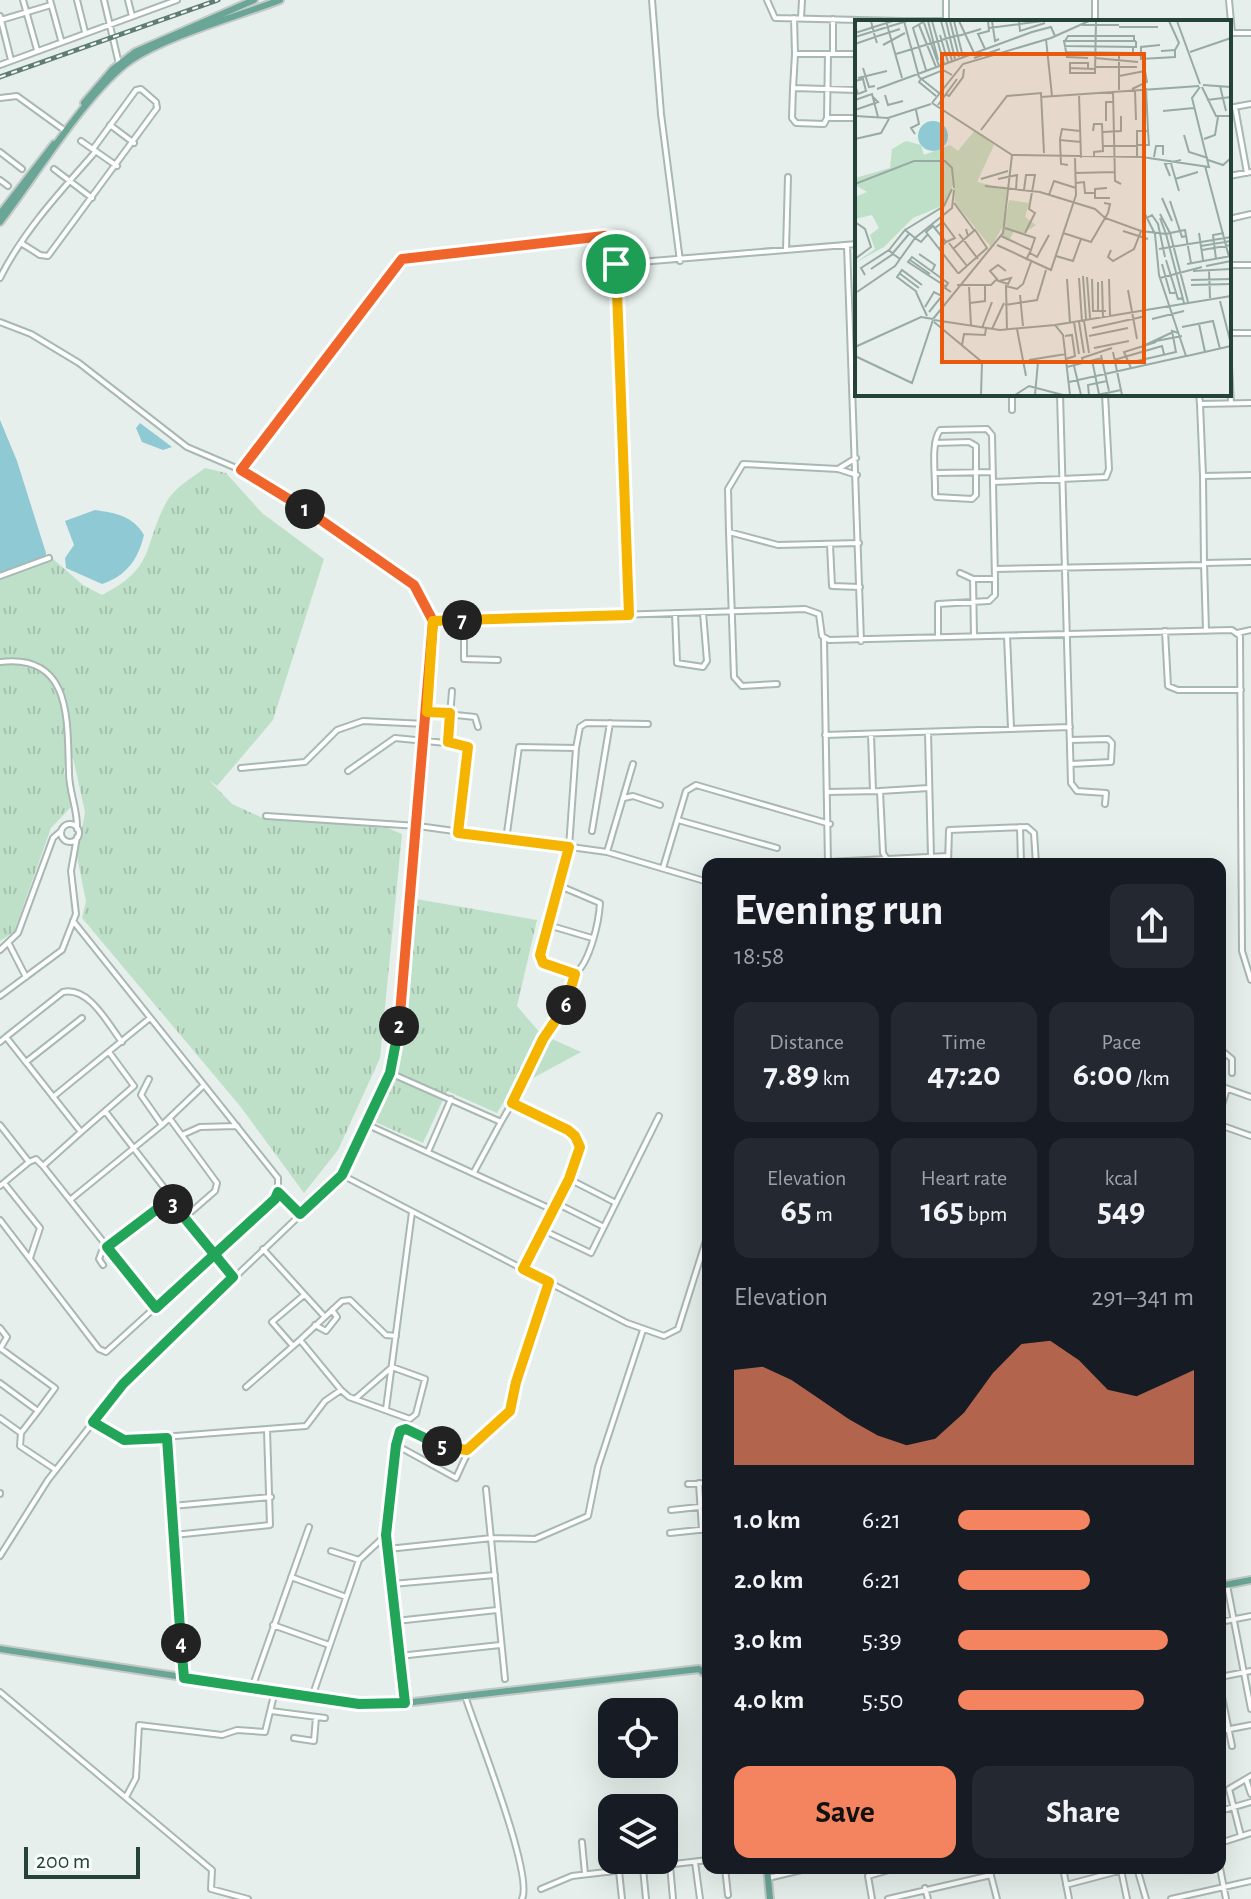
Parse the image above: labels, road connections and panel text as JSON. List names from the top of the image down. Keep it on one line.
{"scale_bar":"200 m","page":{"pins":["1","7","6","2","3","5","4"],"heading":["Evening run","18:58"],"stats":[["Distance","7.89 km"],["Time","47:20"],["Pace","6:00 /km"],["Elevation","65 m"],["Heart rate","165 bpm"],["kcal","549"]],"chart":["Elevation","291–341 m"],"list":[{"name":"1.0 km","note":"6:21"},{"name":"2.0 km","note":"6:21"},{"name":"3.0 km","note":"5:39"},{"name":"4.0 km","note":"5:50"}],"buttons":["Save","Share"],"scale":"200 m"}}
